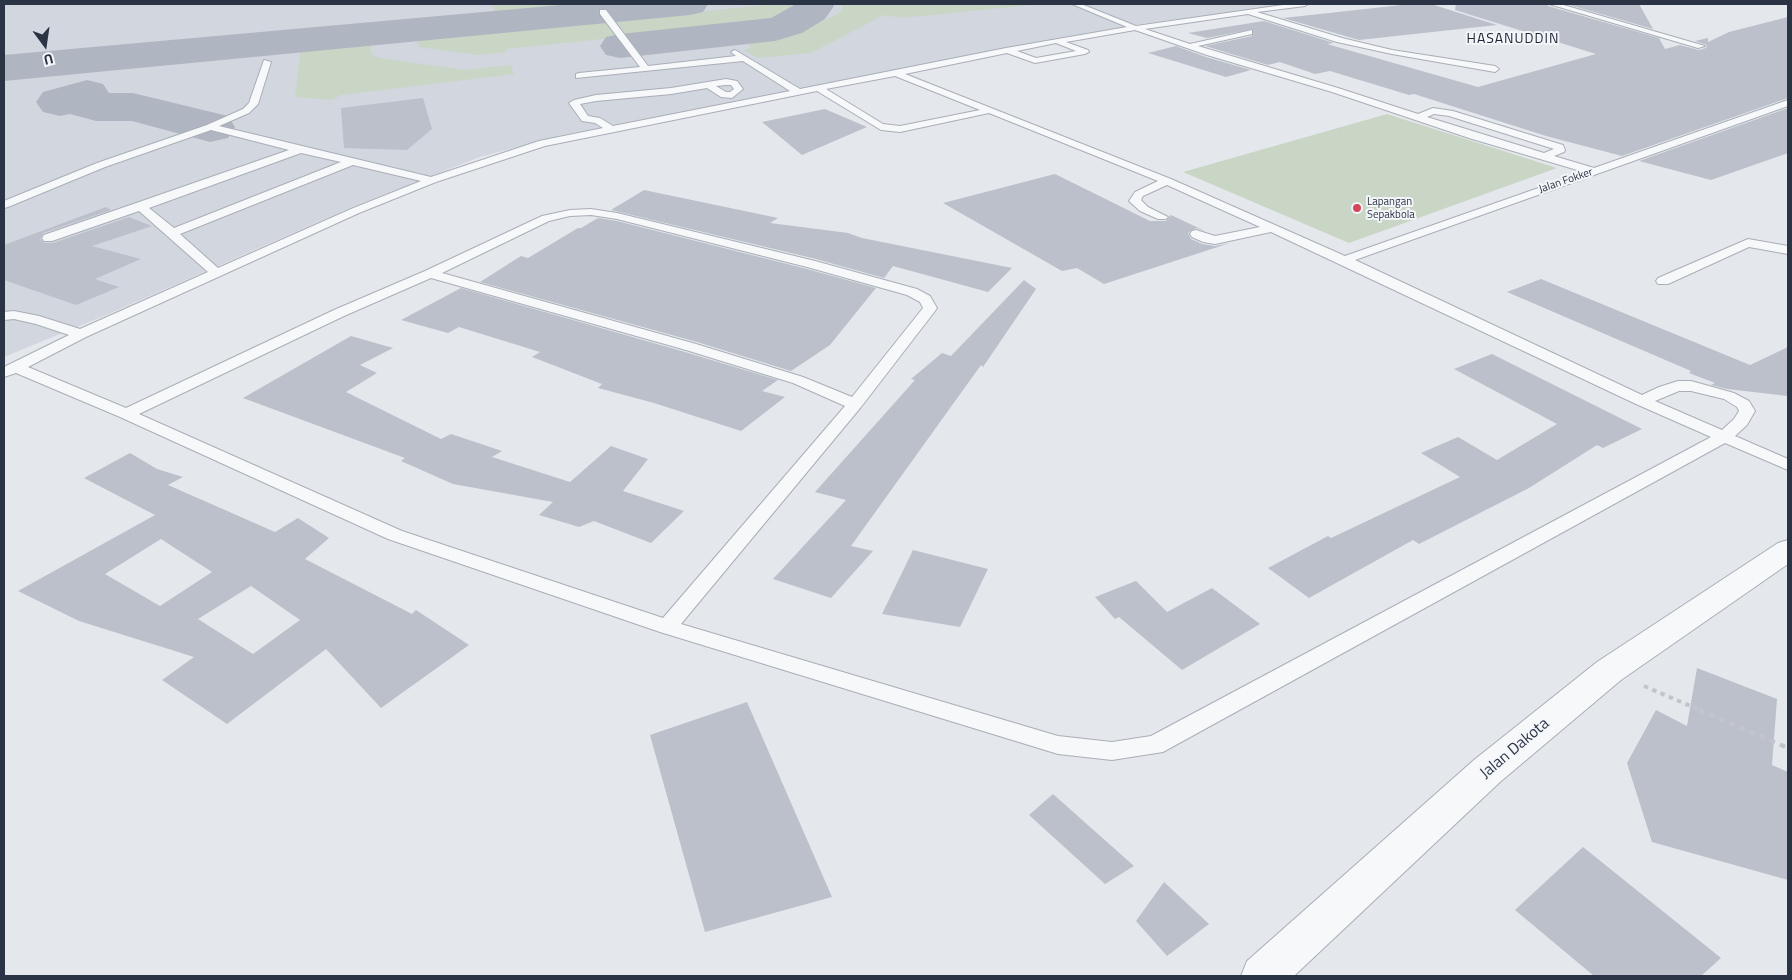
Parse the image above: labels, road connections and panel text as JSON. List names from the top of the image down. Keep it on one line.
{"streets":{"street":["Jalan Dakota"],"lane":["Jalan Fokker"]},"districts":["HASANUDDIN"],"places":["Lapangan Sepakbola"],"north":"bottom"}
